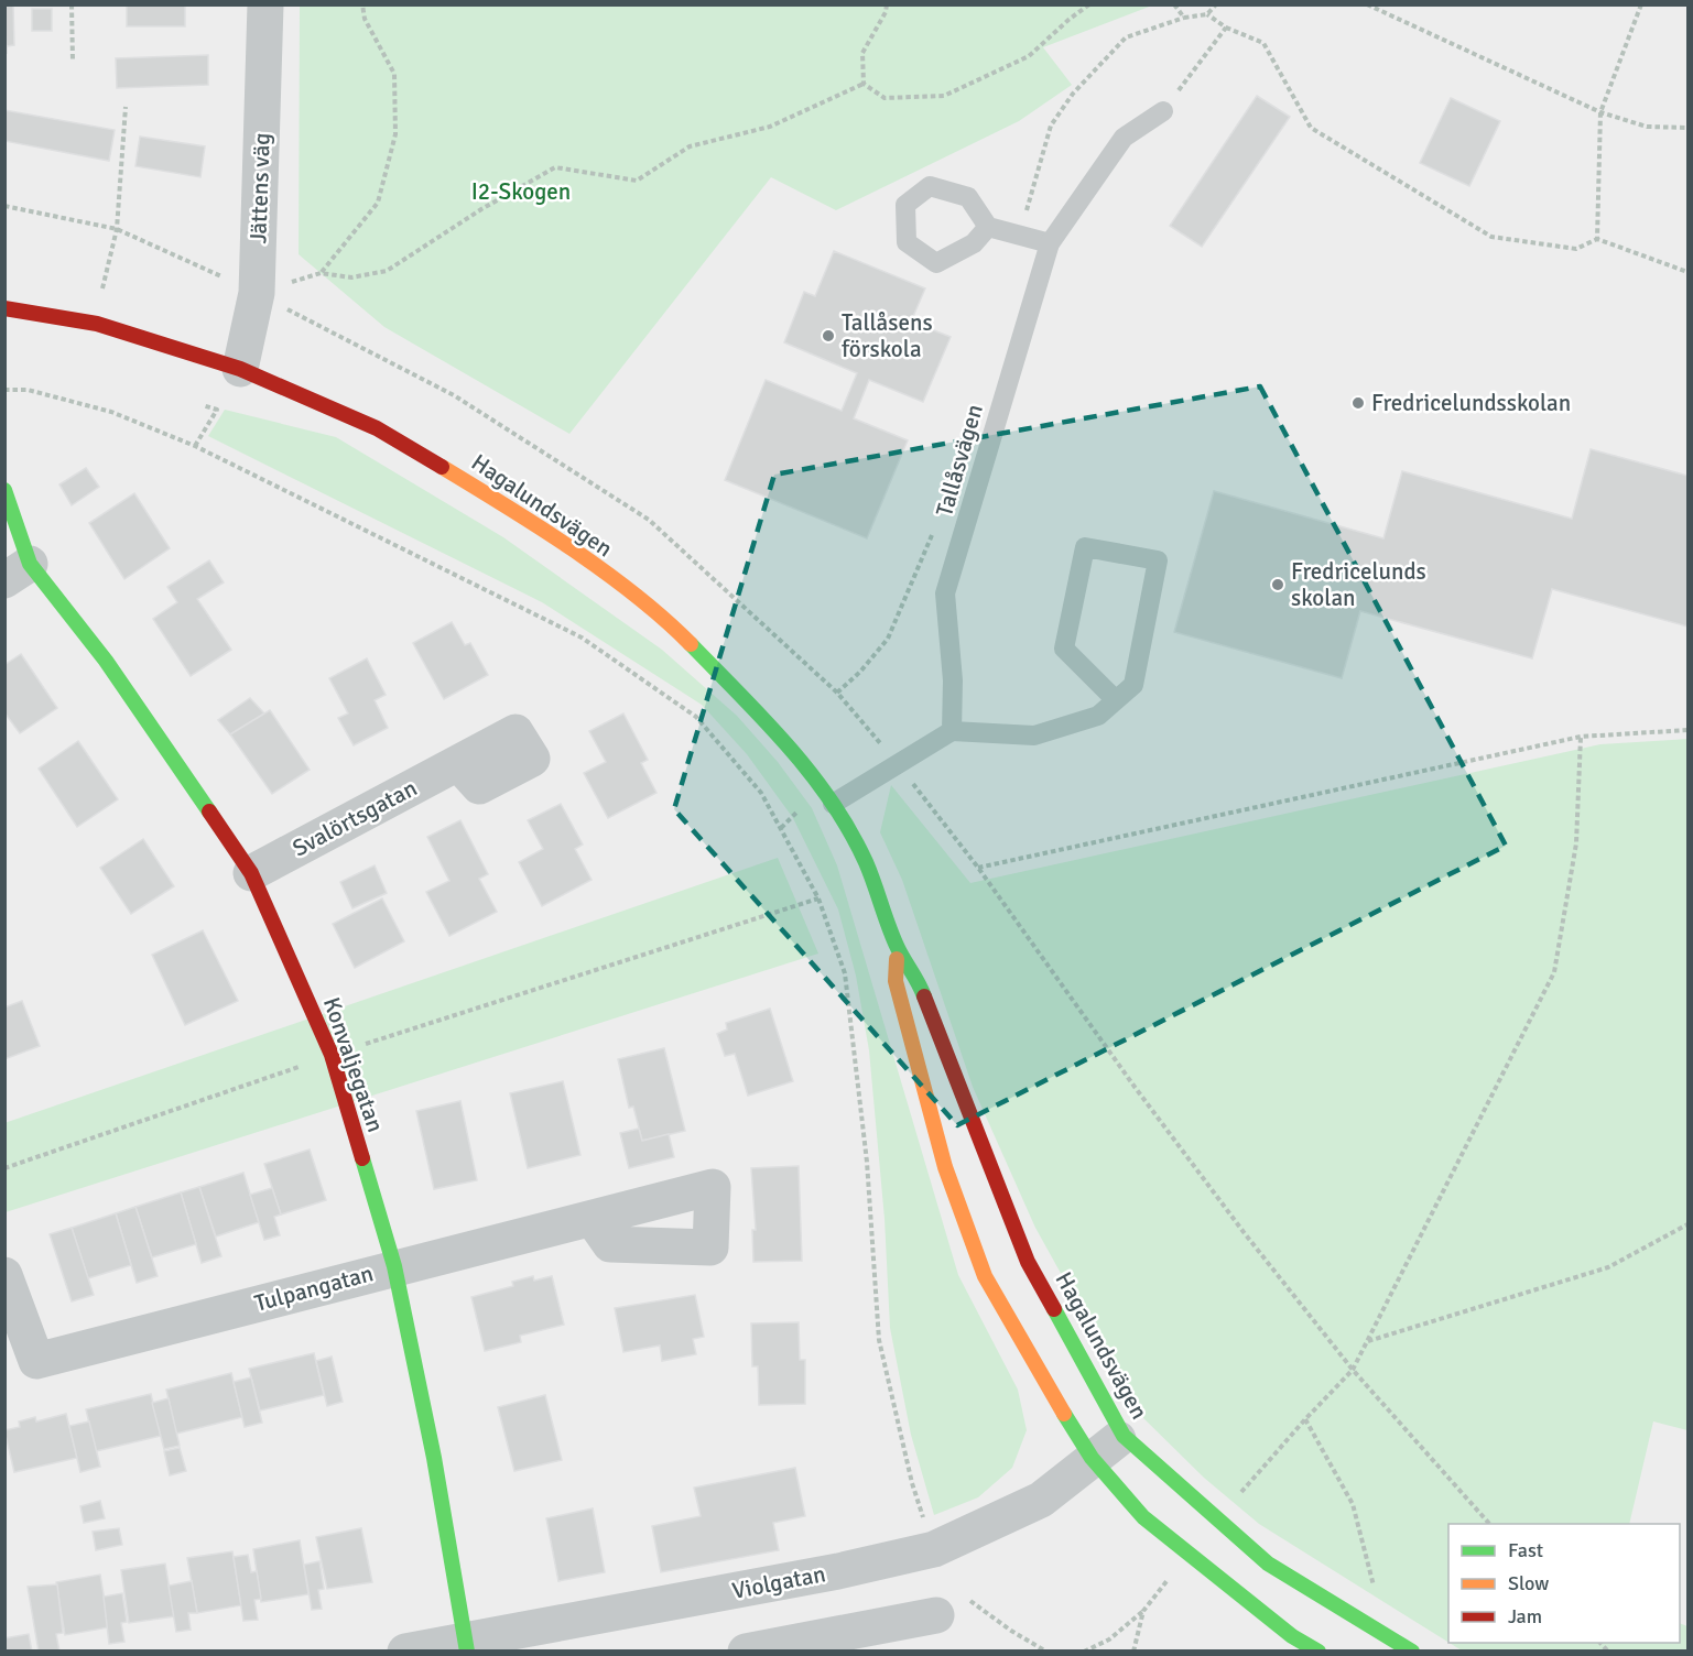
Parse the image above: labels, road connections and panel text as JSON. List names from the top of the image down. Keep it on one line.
{"streets":{"street":["Jättens väg","Hagalundsvägen","Svalörtsgatan","Konvaljegatan","Tulpangatan","Violgatan"],"lane":["Tallåsvägen"]},"crossings":[["Jättens väg","Hagalundsvägen"],["Hagalundsvägen","Violgatan"],["Svalörtsgatan","Konvaljegatan"],["Konvaljegatan","Tulpangatan"],["Konvaljegatan","Violgatan"]],"parks":["I2-Skogen"],"places":["Tallåsens förskola","Fredricelundsskolan","Fredricelunds skolan"],"legend":["Fast","Slow","Jam"]}
